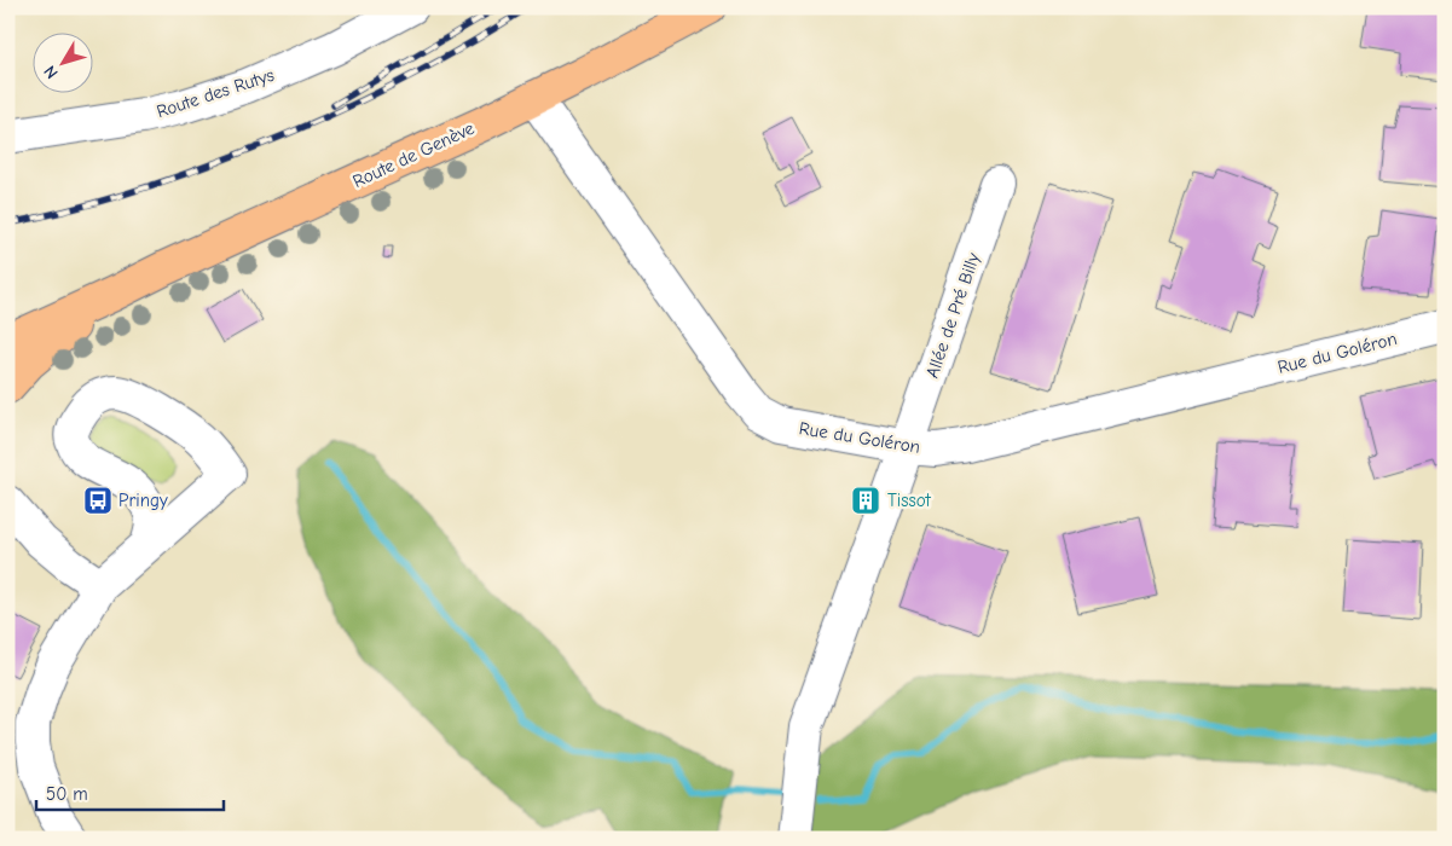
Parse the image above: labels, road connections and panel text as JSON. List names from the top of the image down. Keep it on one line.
{"streets":{"main road":["Route de Genève"],"street":["Route des Rutys","Allée de Pré Billy","Rue du Goléron"]},"crossings":[["Route de Genève","Rue du Goléron"],["Allée de Pré Billy","Rue du Goléron"]],"places":{"bus stop":["Pringy"],"building":["Tissot"]},"scale_bar":"50 m","north":"bottom left"}
